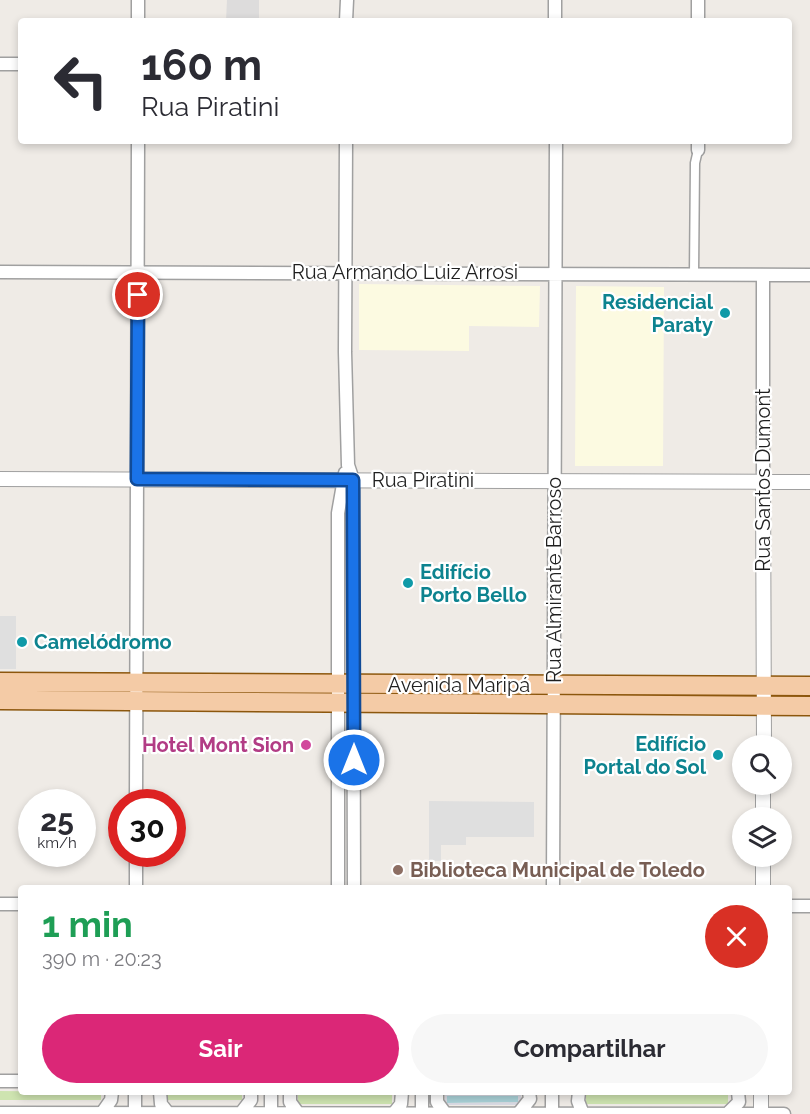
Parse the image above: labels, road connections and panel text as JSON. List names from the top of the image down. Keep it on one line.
{"streets":{"main road":["Avenida Maripá"],"street":["Rua Armando Luiz Arrosi","Rua Piratini","Rua Santos Dumont","Rua Almirante Barroso"]},"crossings":[["Rua Armando Luiz Arrosi","Rua Santos Dumont"],["Rua Armando Luiz Arrosi","Rua Almirante Barroso"],["Rua Piratini","Rua Santos Dumont"],["Rua Piratini","Rua Almirante Barroso"],["Rua Santos Dumont","Avenida Maripá"],["Rua Almirante Barroso","Avenida Maripá"]],"places":["Residencial Paraty","Edifício Porto Bello","Camelódromo","Hotel Mont Sion","Edifício Portal do Sol","Biblioteca Municipal de Toledo"],"page":{"turn":["160 m","Rua Piratini"],"speed":"25 km/h","limit":"30","heading":["1 min","390 m · 20:23"],"buttons":["Sair","Compartilhar"]}}
